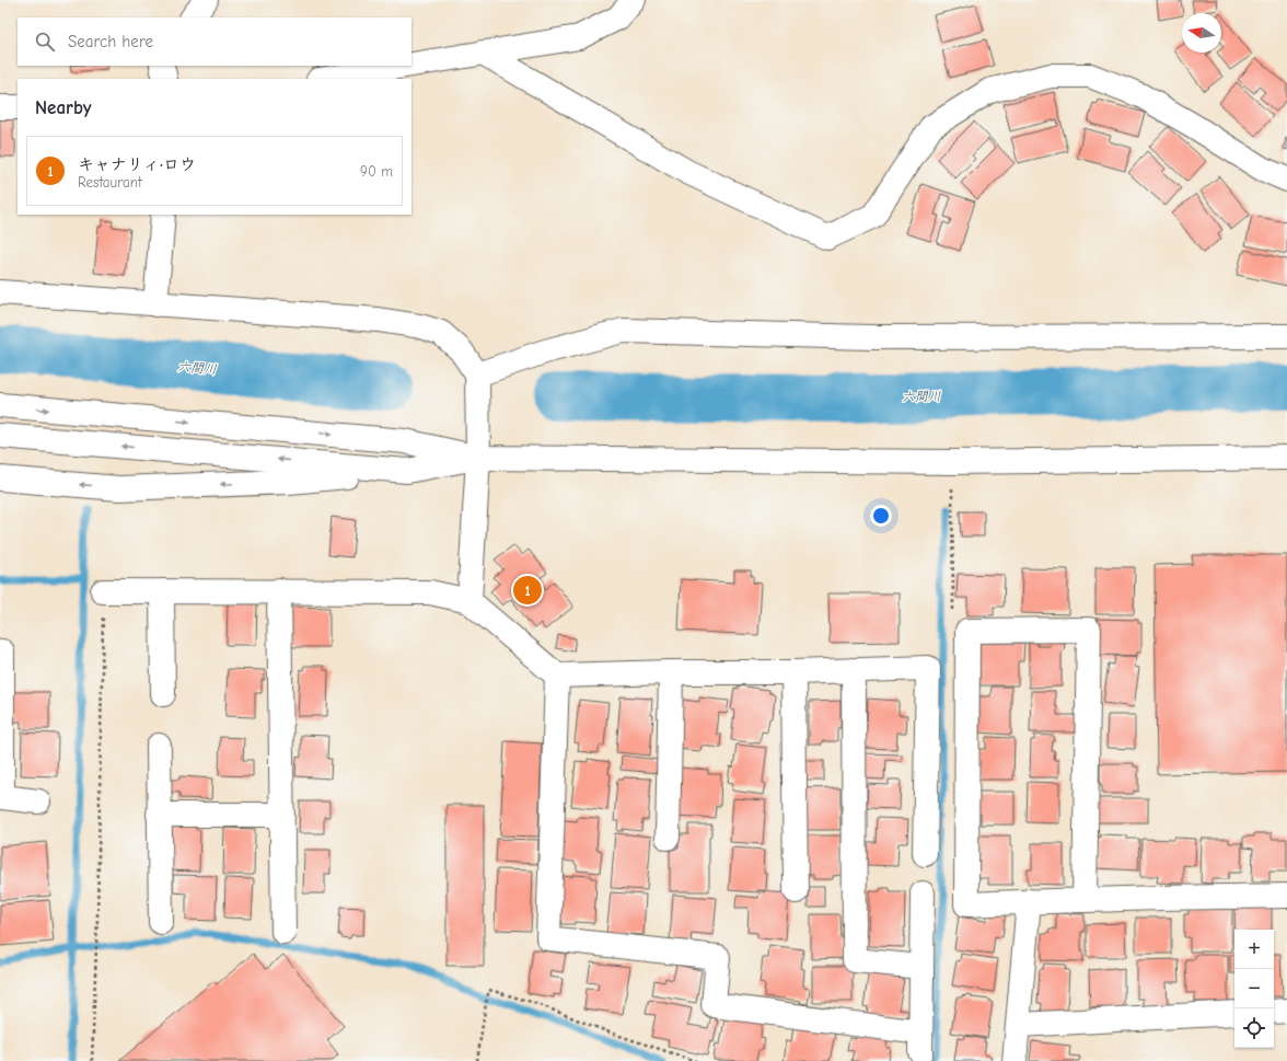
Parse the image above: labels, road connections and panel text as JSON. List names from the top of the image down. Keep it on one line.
{"water":["六間川"],"north":"left","page":{"search":"Search here","heading":"Nearby","list":[{"mark":"1","name":"キャナリィ·ロウ","note":"Restaurant","value":"90 m"}],"pins":"1","map_buttons":["+","−"]}}
